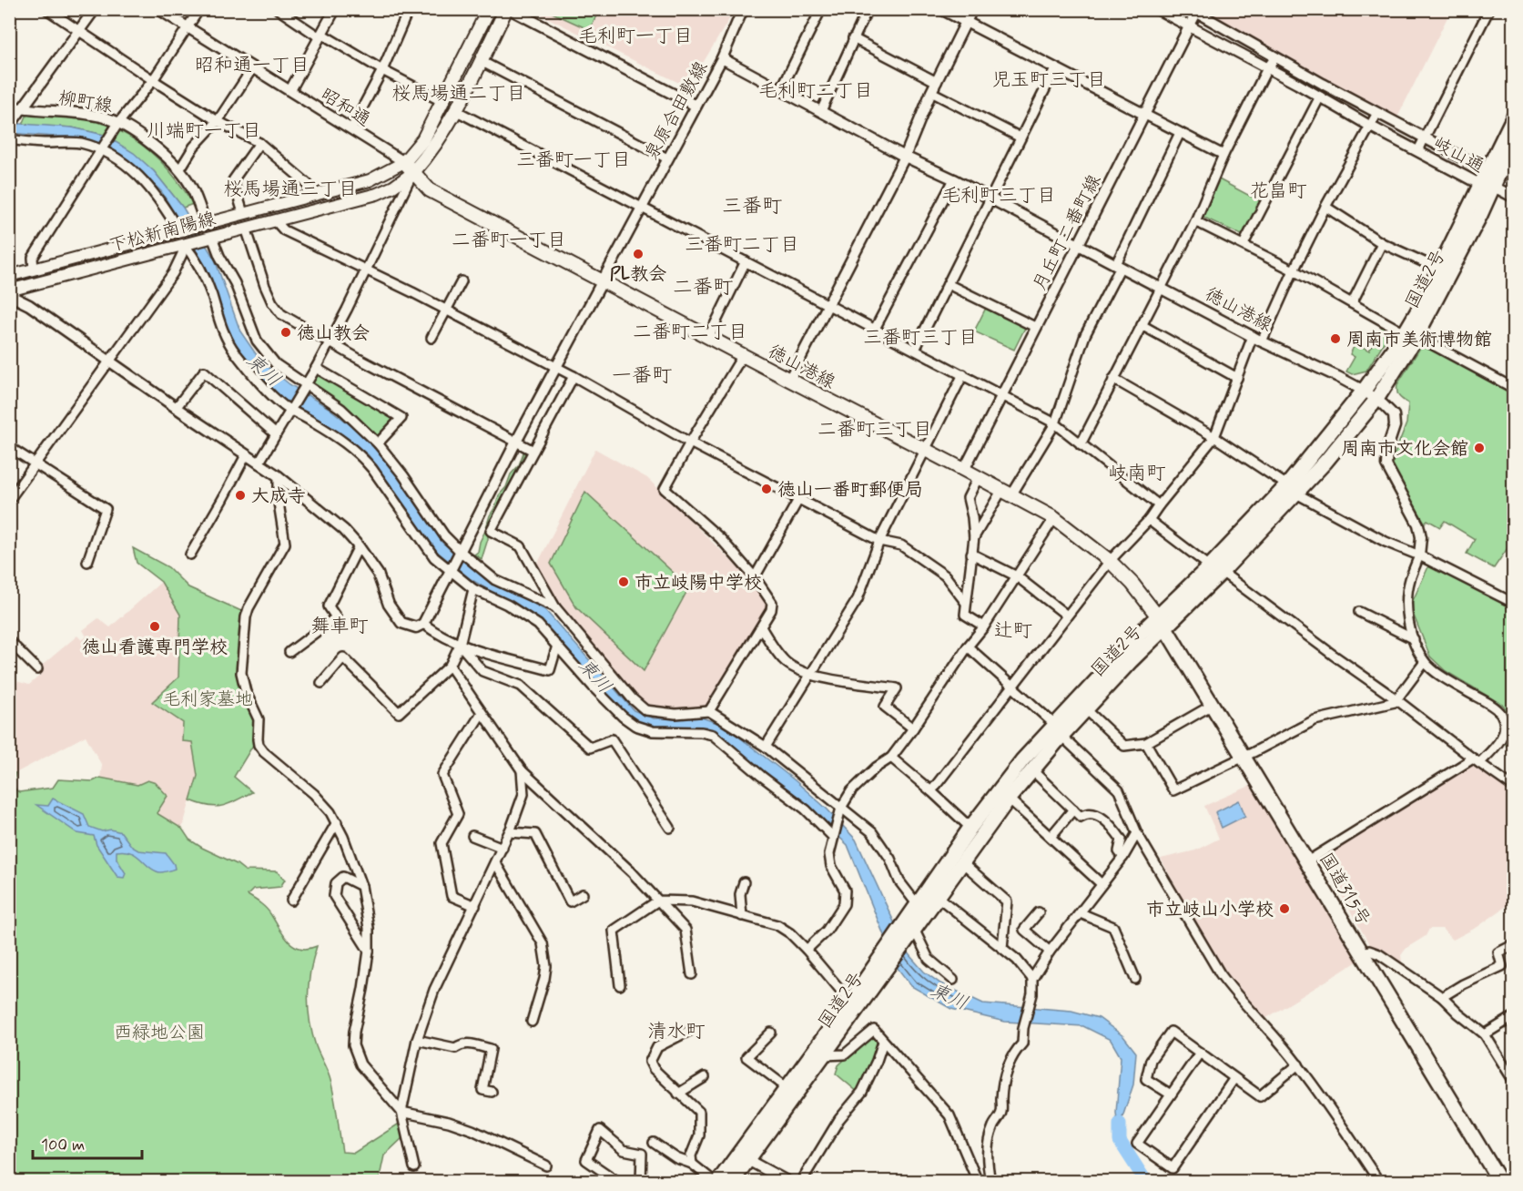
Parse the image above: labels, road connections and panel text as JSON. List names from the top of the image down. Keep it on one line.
{"streets":{"highway":["国道2号","国道315号"],"main road":["下松新南陽線","徳山港線"],"street":["柳町線","昭和通","泉原合田敷線","岐山通","月丘町二番町線"]},"crossings":[["柳町線","下松新南陽線"],["昭和通","下松新南陽線"],["昭和通","徳山港線"],["泉原合田敷線","徳山港線"],["岐山通","月丘町二番町線"],["岐山通","国道2号"],["下松新南陽線","徳山港線"],["月丘町二番町線","徳山港線"],["国道2号","徳山港線"],["国道2号","国道315号"],["徳山港線","国道315号"]],"districts":["毛利町一丁目","昭和通一丁目","児玉町三丁目","毛利町二丁目","桜馬場通二丁目","川端町一丁目","三番町一丁目","桜馬場通三丁目","花畠町","毛利町三丁目","三番町","二番町一丁目","三番町二丁目","二番町","二番町二丁目","三番町三丁目","一番町","二番町三丁目","岐南町","舞車町","辻町","清水町"],"water":["東川"],"parks":["毛利家墓地","西緑地公園"],"places":["PL教会","徳山教会","周南市美術博物館","周南市文化会館","徳山一番町郵便局","大成寺","市立岐陽中学校","徳山看護専門学校","市立岐山小学校"],"scale_bar":"100 m"}
